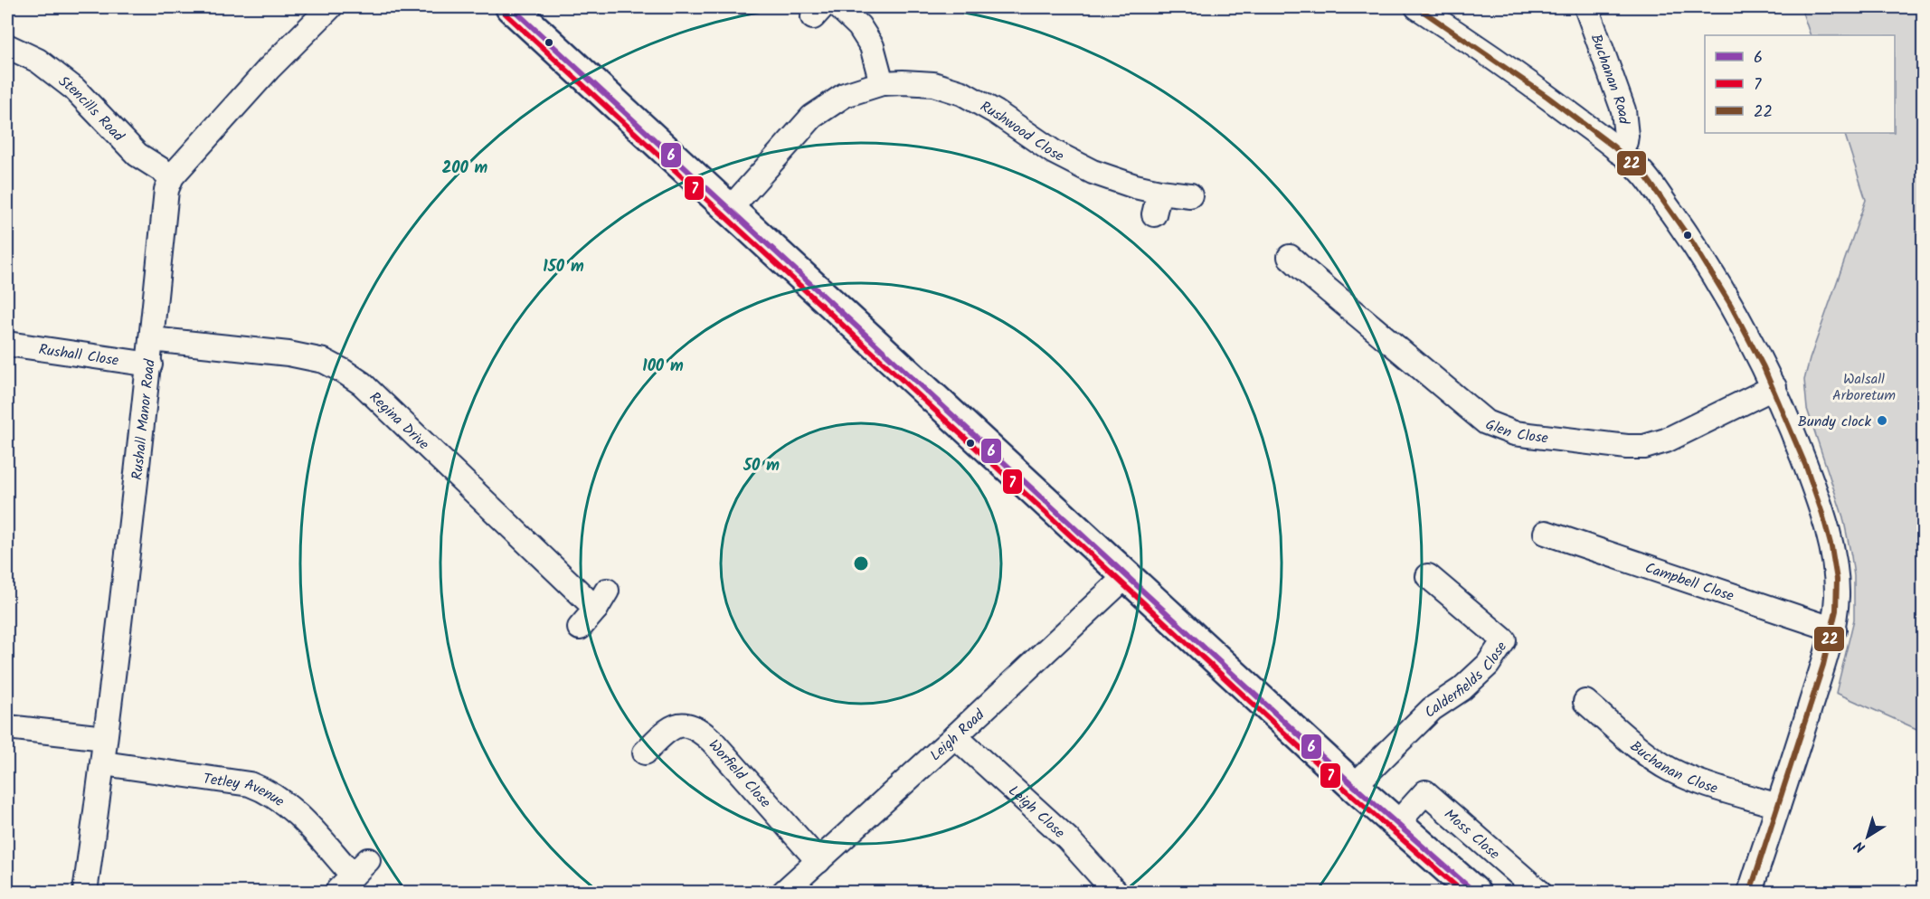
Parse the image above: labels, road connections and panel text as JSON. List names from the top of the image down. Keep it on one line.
{"streets":{"street":["Buchanan Road","Stencills Road","Rushwood Close","Rushall Close","Rushall Manor Road","Regina Drive","Glen Close","Campbell Close","Calderfields Close","Leigh Road","Buchanan Close","Worfield Close","Tetley Avenue","Leigh Close","Moss Close"]},"crossings":[["Stencills Road","Rushall Manor Road"],["Rushall Close","Rushall Manor Road"],["Rushall Manor Road","Regina Drive"],["Rushall Manor Road","Tetley Avenue"],["Leigh Road","Worfield Close"],["Leigh Road","Leigh Close"]],"parks":["Walsall Arboretum"],"places":["Bundy clock"],"lines":["transit line 6","transit line 22","transit line 7"],"legend":["6","7","22"],"north":"bottom left","rings":["200 m","150 m","100 m","50 m"]}
